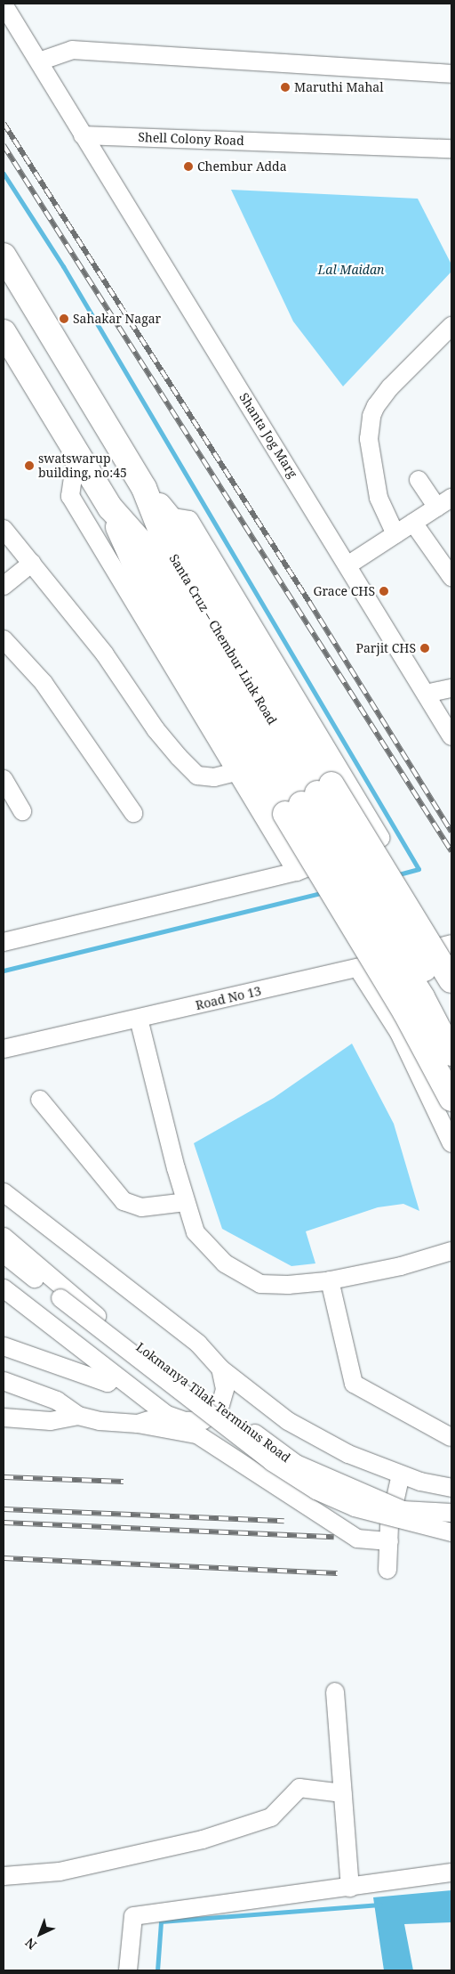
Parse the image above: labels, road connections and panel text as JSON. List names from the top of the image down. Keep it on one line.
{"streets":{"highway":["Santa Cruz – Chembur Link Road"],"street":["Shell Colony Road","Shanta Jog Marg","Road No 13","Lokmanya Tilak Terminus Road"]},"crossings":[["Shell Colony Road","Shanta Jog Marg"]],"parks":["Lal Maidan"],"places":["Maruthi Mahal","Chembur Adda","Sahakar Nagar","swatswarup building, no:45","Grace CHS","Parjit CHS"],"north":"bottom left"}
